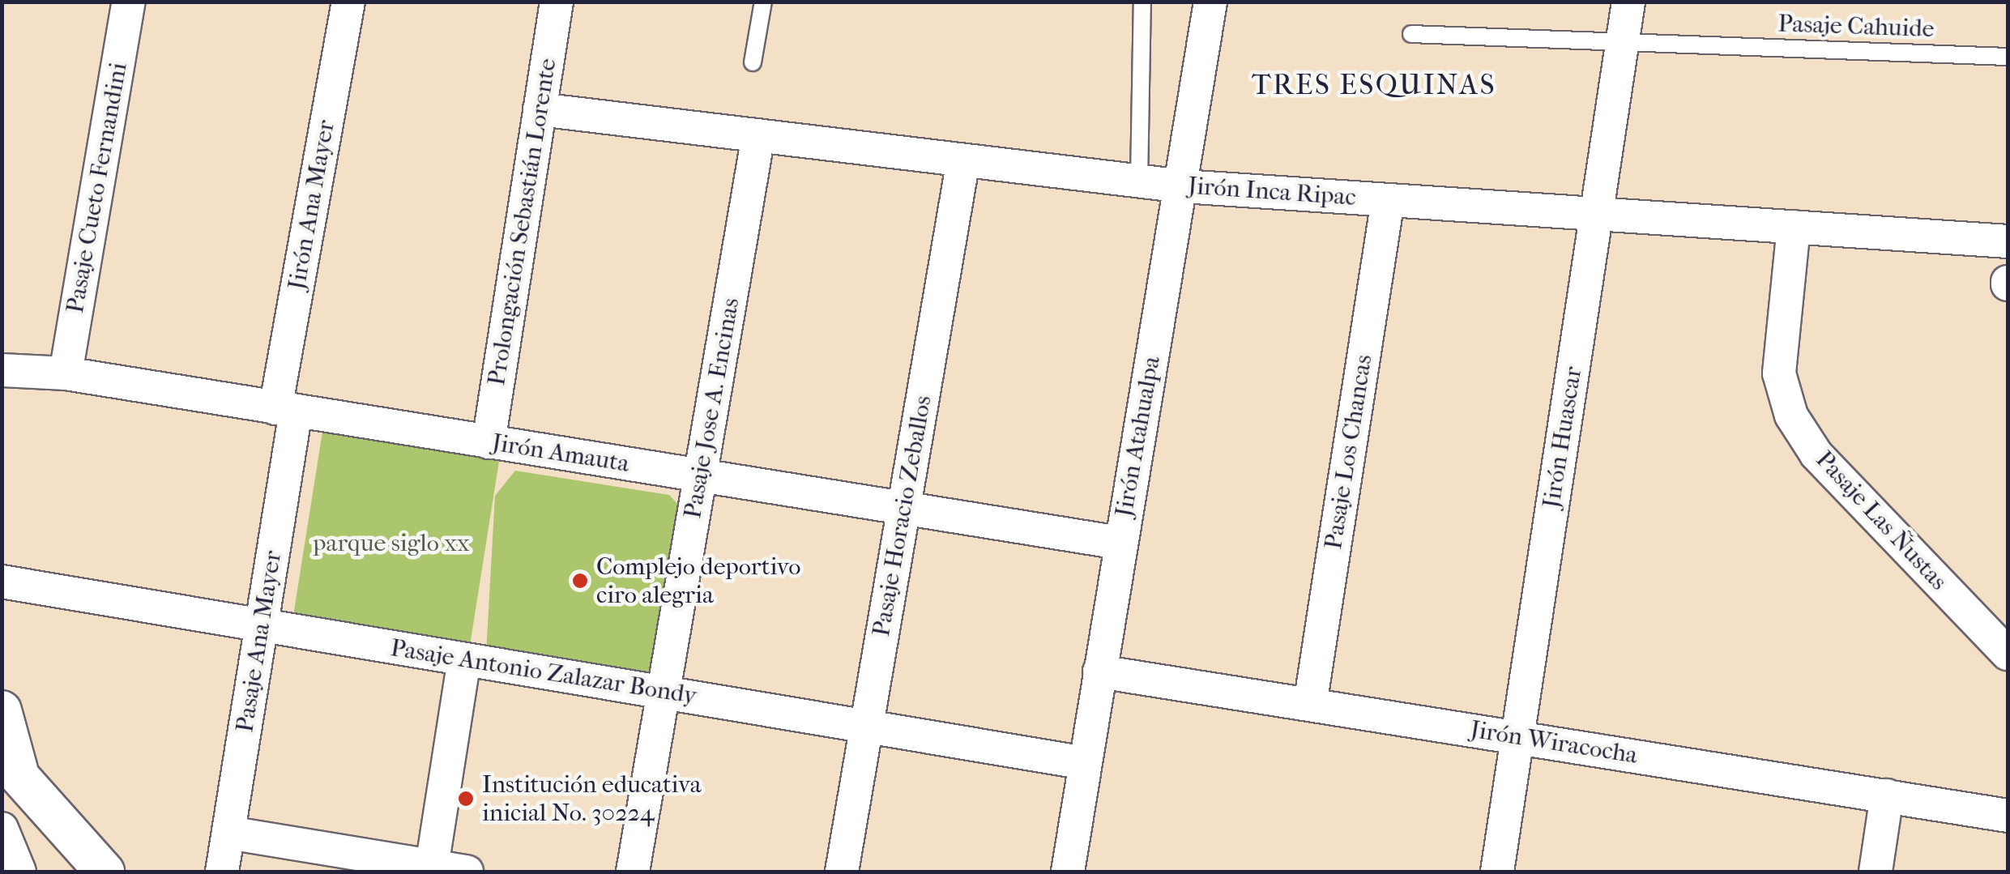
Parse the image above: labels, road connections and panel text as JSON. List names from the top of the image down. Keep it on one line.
{"streets":{"street":["Pasaje Cueto Fernandini","Jirón Inca Ripac","Jirón Ana Mayer","Prolongación Sebastián Lorente","Pasaje Jose A. Encinas","Jirón Atahualpa","Jirón Huascar","Pasaje Los Chancas","Jirón Amauta","Pasaje Horacio Zeballos","Pasaje Las Ñustas","Pasaje Ana Mayer","Pasaje Antonio Zalazar Bondy","Jirón Wiracocha"],"lane":["Pasaje Cahuide"]},"crossings":[["Pasaje Cahuide","Jirón Huascar"],["Pasaje Cueto Fernandini","Jirón Amauta"],["Jirón Inca Ripac","Prolongación Sebastián Lorente"],["Jirón Inca Ripac","Pasaje Jose A. Encinas"],["Jirón Inca Ripac","Jirón Atahualpa"],["Jirón Inca Ripac","Jirón Huascar"],["Jirón Inca Ripac","Pasaje Los Chancas"],["Jirón Inca Ripac","Pasaje Horacio Zeballos"],["Jirón Inca Ripac","Pasaje Las Ñustas"],["Jirón Ana Mayer","Jirón Amauta"],["Jirón Ana Mayer","Pasaje Ana Mayer"],["Prolongación Sebastián Lorente","Jirón Amauta"],["Pasaje Jose A. Encinas","Jirón Amauta"],["Pasaje Jose A. Encinas","Pasaje Antonio Zalazar Bondy"],["Jirón Atahualpa","Jirón Amauta"],["Jirón Atahualpa","Pasaje Antonio Zalazar Bondy"],["Jirón Atahualpa","Jirón Wiracocha"],["Jirón Huascar","Jirón Wiracocha"],["Pasaje Los Chancas","Jirón Wiracocha"],["Jirón Amauta","Pasaje Horacio Zeballos"],["Jirón Amauta","Pasaje Ana Mayer"],["Pasaje Horacio Zeballos","Pasaje Antonio Zalazar Bondy"],["Pasaje Ana Mayer","Pasaje Antonio Zalazar Bondy"]],"districts":["TRES ESQUINAS"],"parks":["parque siglo xx"],"places":["Complejo deportivo ciro alegria","Institución educativa inicial No. 30224"]}
